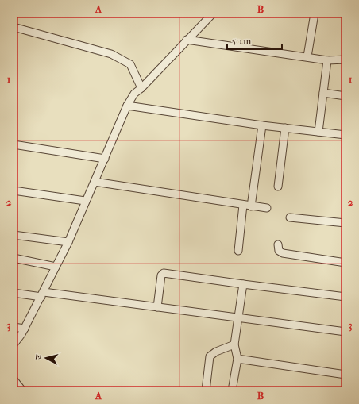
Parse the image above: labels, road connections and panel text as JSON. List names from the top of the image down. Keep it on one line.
{"scale_bar":"50 m","north":"left","grid":{"columns":["A","B"],"rows":["1","2","3"]}}
